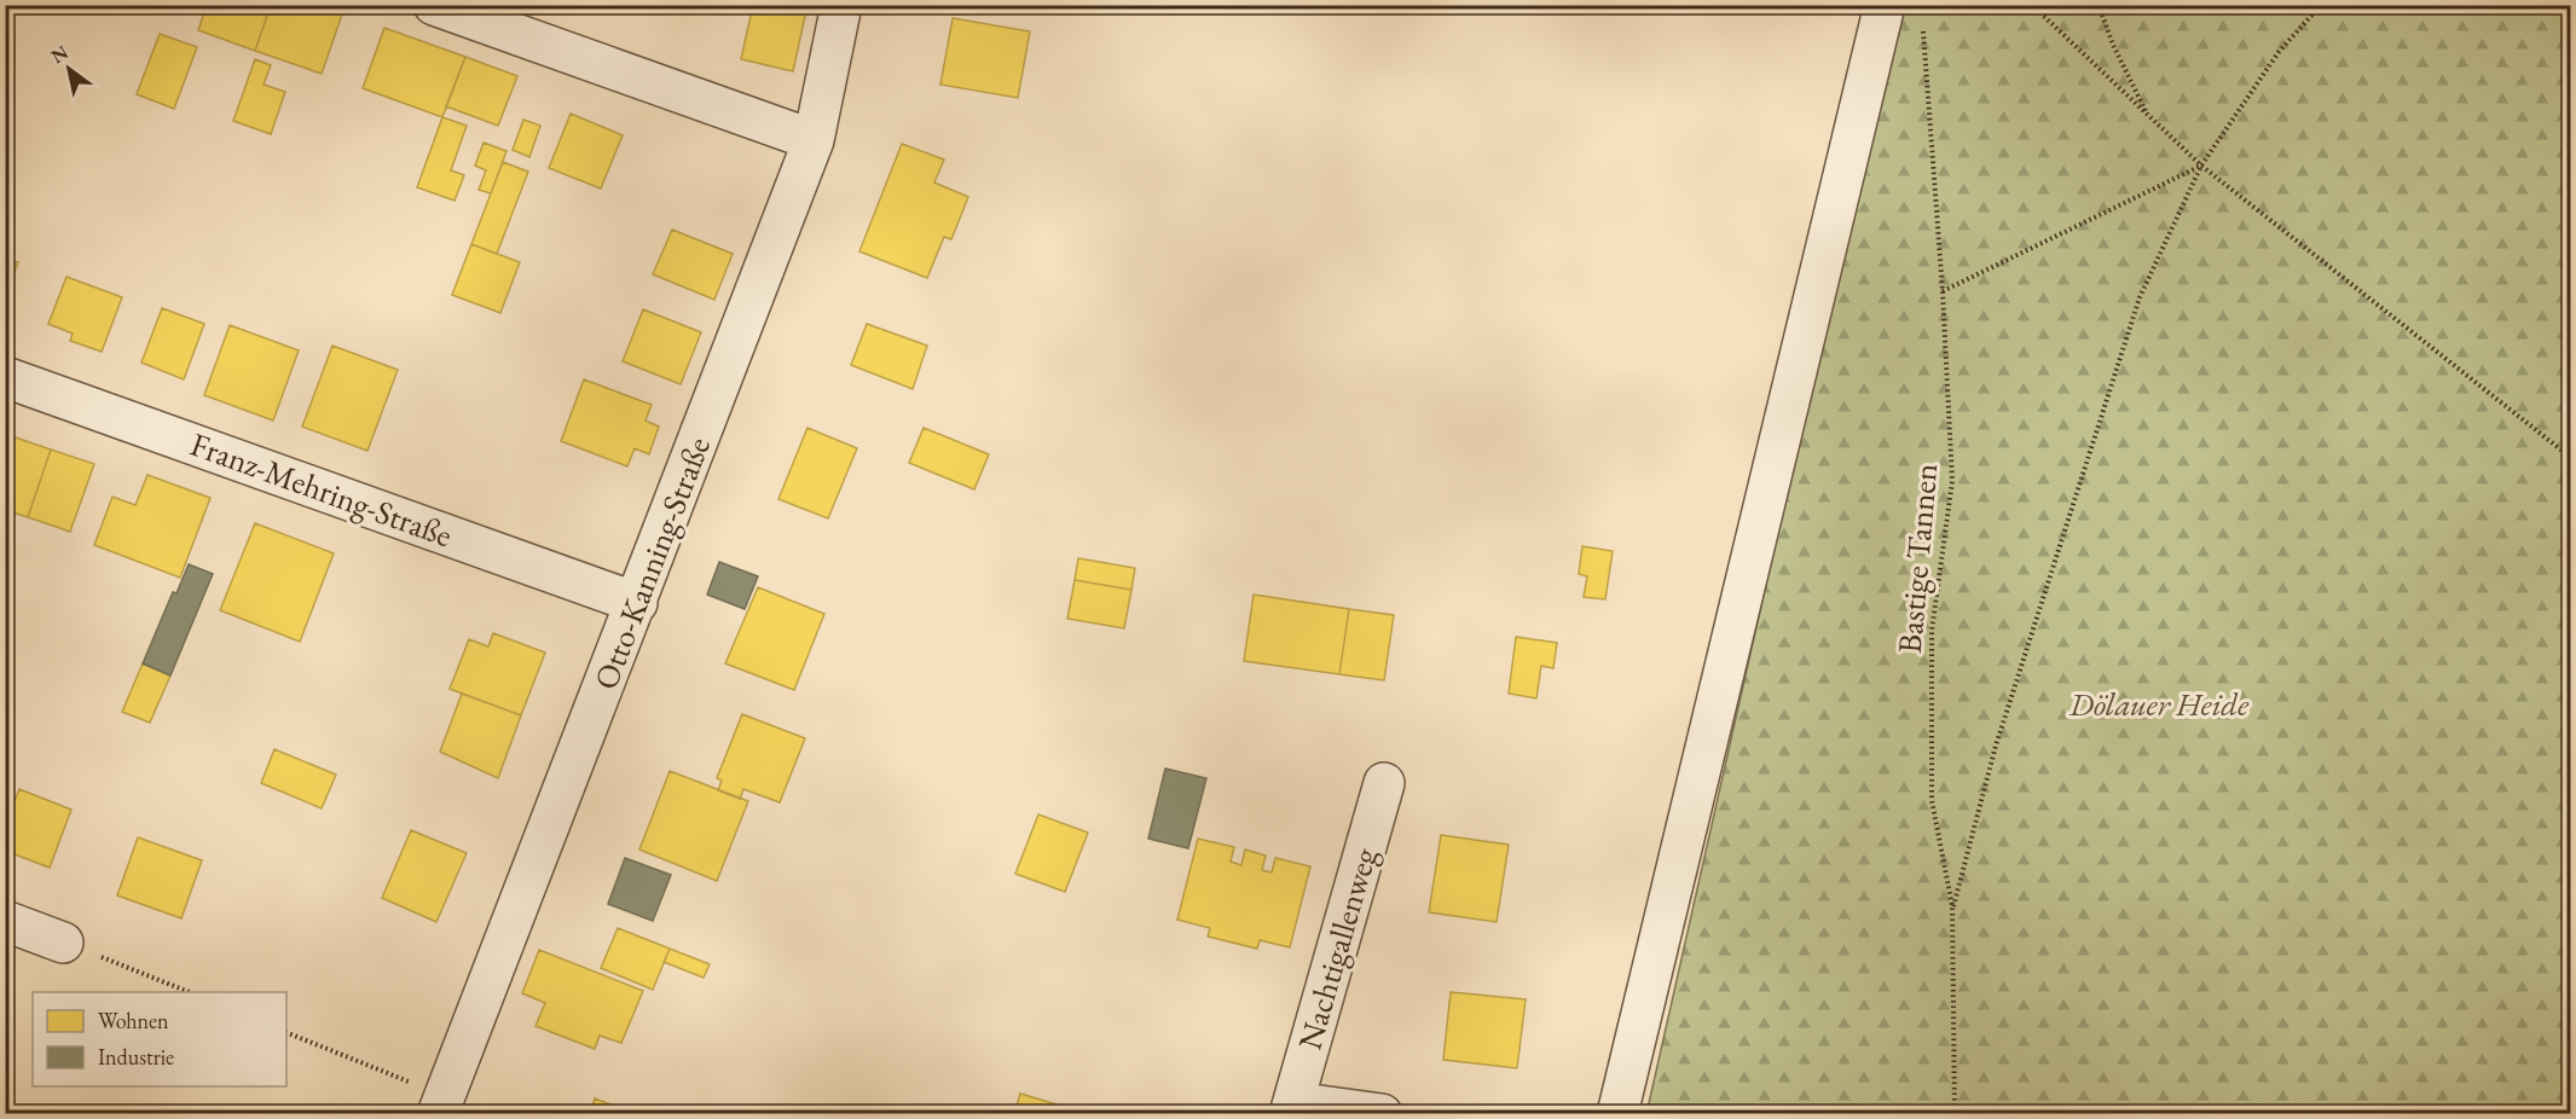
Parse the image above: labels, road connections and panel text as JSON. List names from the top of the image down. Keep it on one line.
{"streets":{"street":["Franz-Mehring-Straße","Otto-Kanning-Straße","Nachtigallenweg"],"path":["Bastige Tannen"]},"crossings":[["Franz-Mehring-Straße","Otto-Kanning-Straße"]],"parks":["Dölauer Heide"],"legend":["Wohnen","Industrie"],"north":"top left"}
